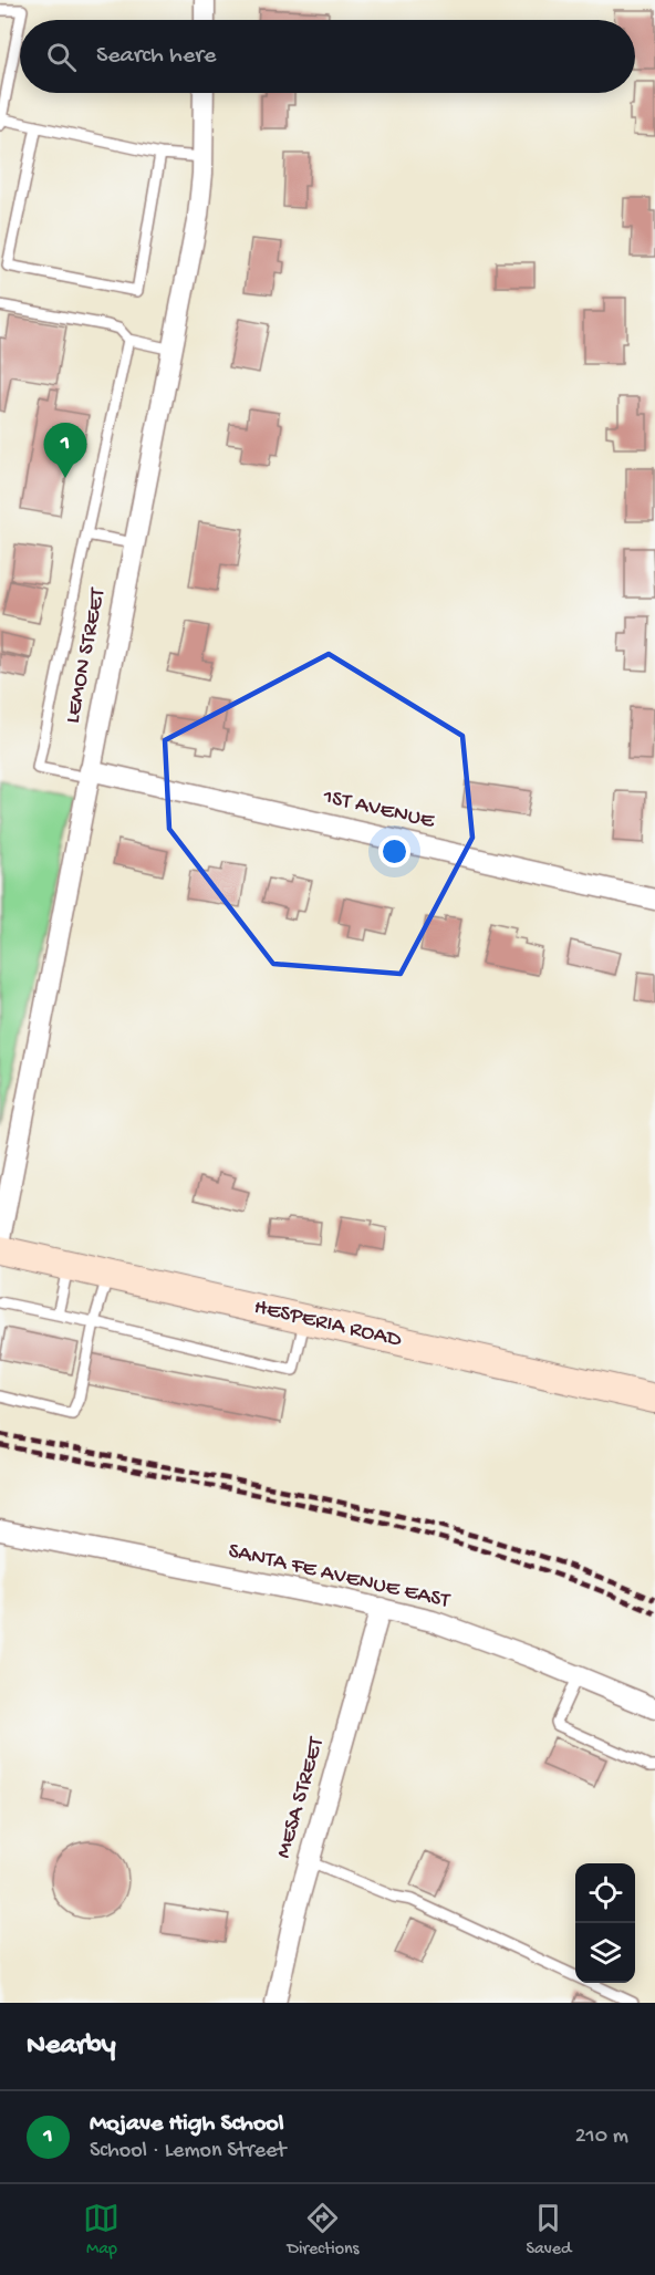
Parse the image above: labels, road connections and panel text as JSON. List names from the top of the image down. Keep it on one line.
{"streets":{"main road":["HESPERIA ROAD"],"street":["LEMON STREET","1ST AVENUE","SANTA FE AVENUE EAST","MESA STREET"]},"crossings":[["LEMON STREET","1ST AVENUE"],["SANTA FE AVENUE EAST","MESA STREET"]],"page":{"search":"Search here","pins":"1","heading":"Nearby","list":[{"mark":"1","name":"Mojave High School","note":"School · Lemon Street","value":"210 m"}],"nav":["Map","Directions","Saved"]}}
